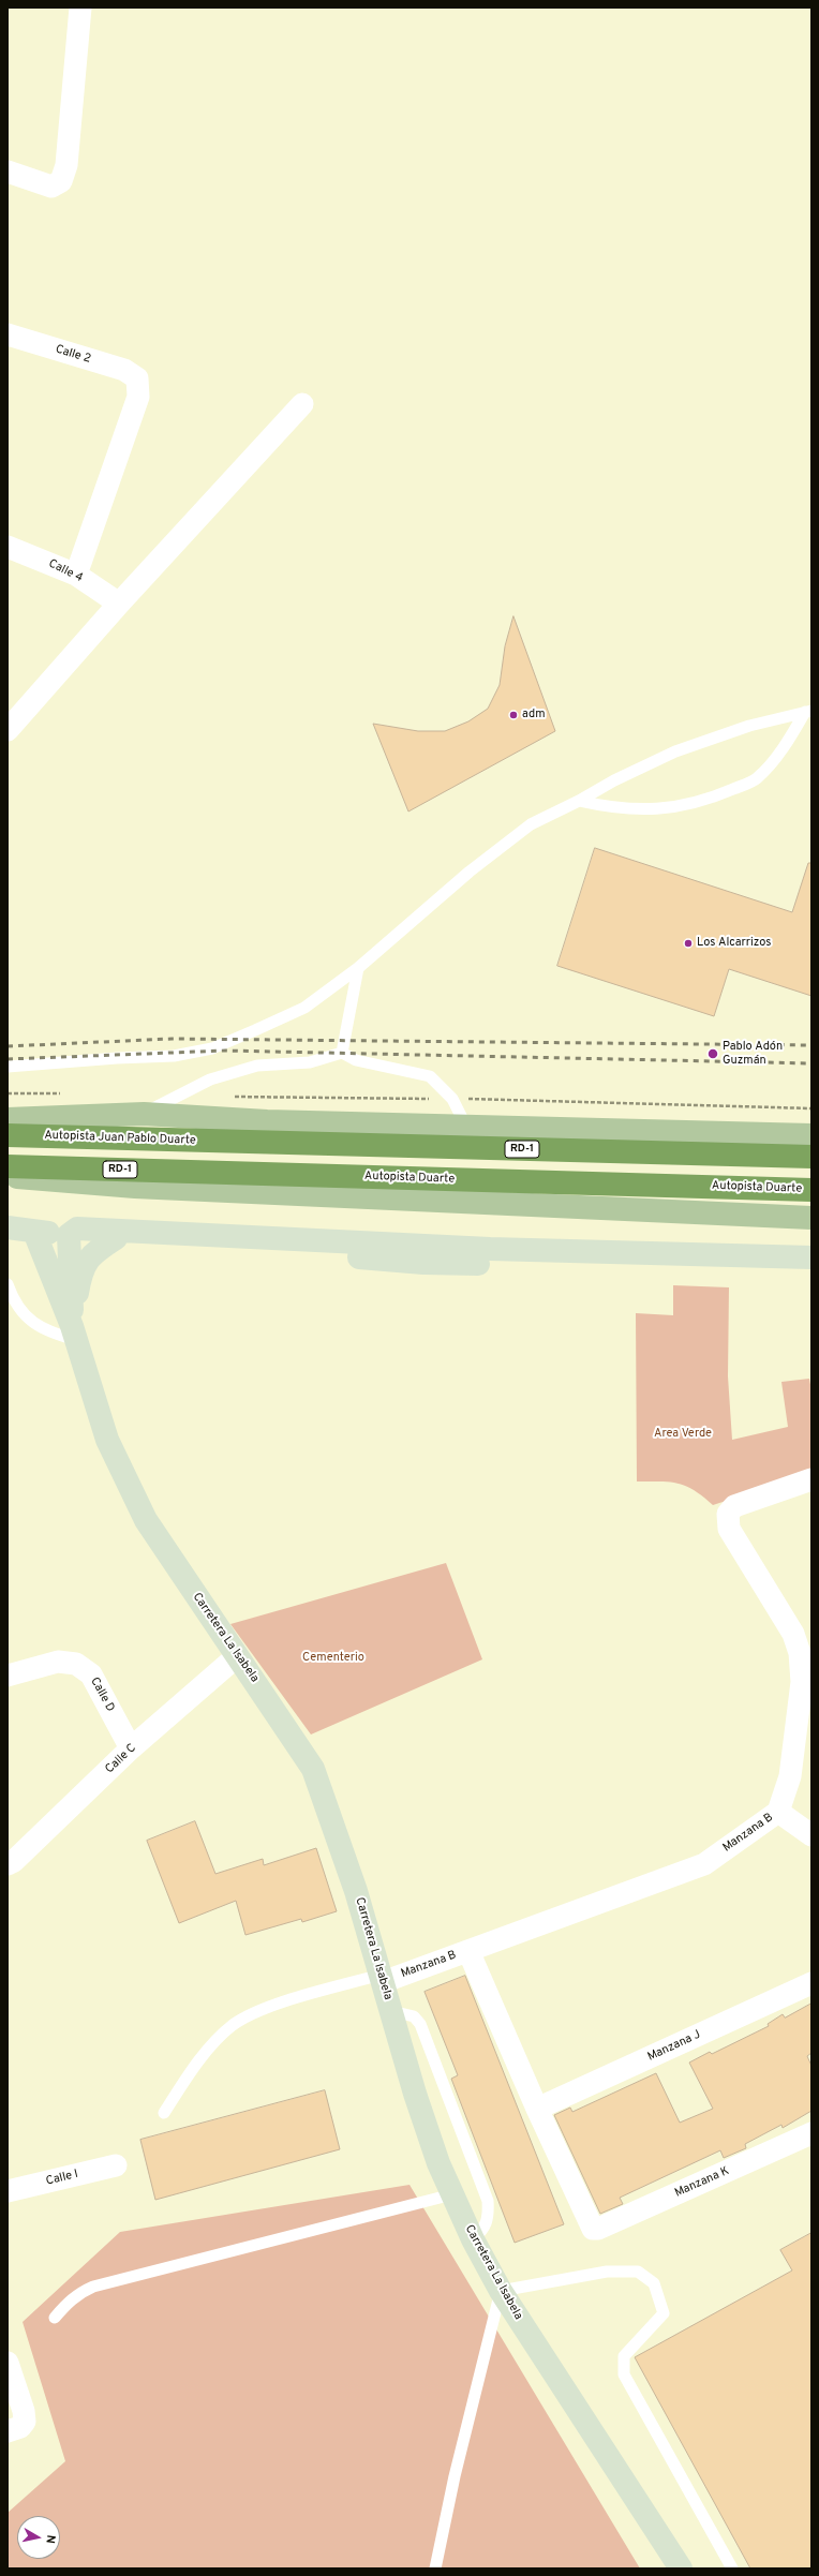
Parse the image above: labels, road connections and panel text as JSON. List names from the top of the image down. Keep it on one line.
{"streets":{"highway":["Autopista Juan Pablo Duarte","RD-1","Autopista Duarte"],"main road":["Carretera La Isabela"],"street":["Calle 2","Calle 4","Calle D","Calle C","Manzana B","Manzana J","Calle I","Manzana K"]},"crossings":[["Calle 2","Calle 4"],["Carretera La Isabela","Calle C"],["Carretera La Isabela","Manzana B"],["Calle D","Calle C"],["Manzana J","Manzana K"]],"parks":["Area Verde","Cementerio"],"places":["adm","Los Alcarrizos","Pablo Adón Guzmán"],"north":"right"}
